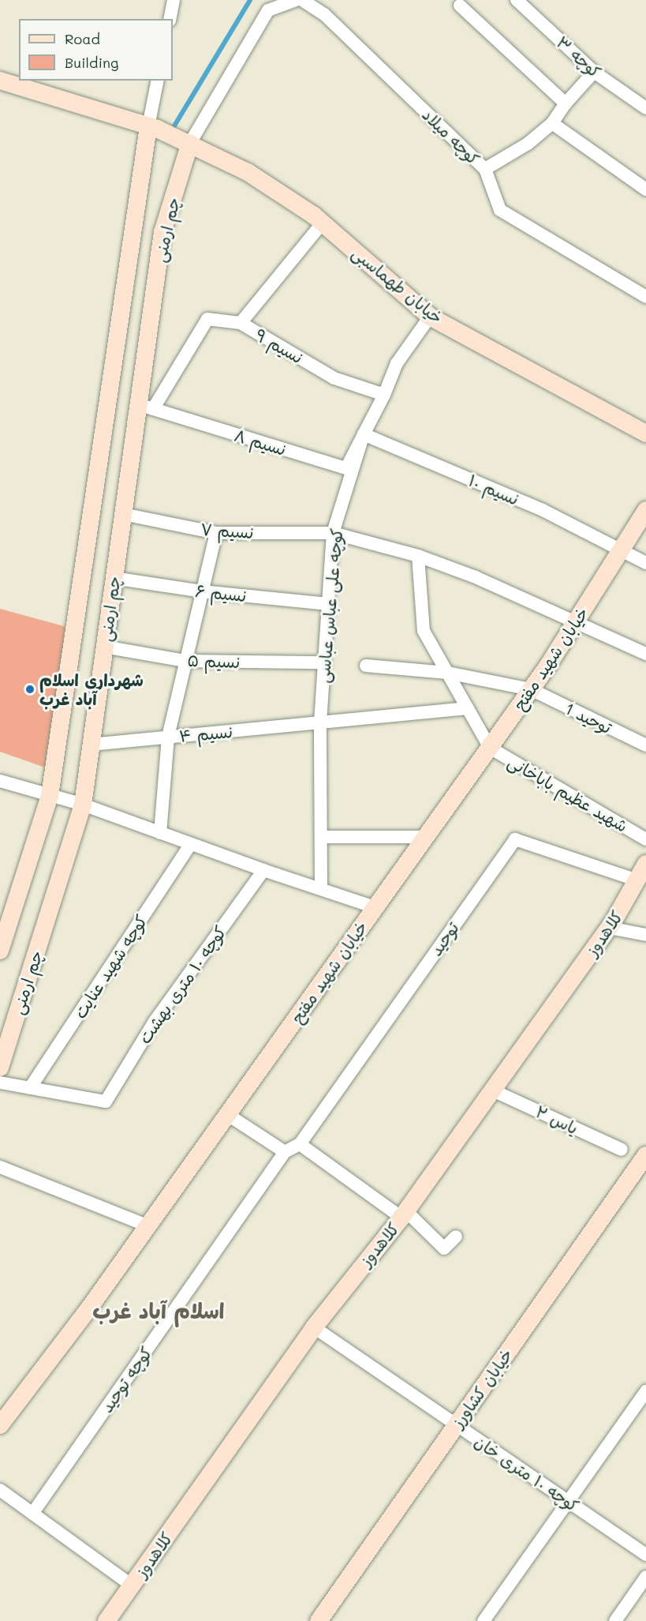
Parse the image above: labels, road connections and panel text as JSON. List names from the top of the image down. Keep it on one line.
{"streets":{"street":["کوچه ۳","کوچه میلاد","چم ارمنی","خیابان طهماسبی","نسیم ۹","نسیم ۸","نسیم ۱۰","نسیم ۷","نسیم ۶","کوچه علی عباس عباسی","خیابان شهید مفتح","نسیم ۵","توحید 1","نسیم ۴","شهید عظیم باباخانی","کلاهدوز","توحید","کوچه شهید عنایت","کوچه ۱۰ متری بهشت","یاس ۲","کوچه توحید","خیابان کشاورز","کوچه ۱۰ متری خان"]},"crossings":[["چم ارمنی","خیابان طهماسبی"],["چم ارمنی","نسیم ۸"],["چم ارمنی","نسیم ۷"],["چم ارمنی","نسیم ۶"],["چم ارمنی","نسیم ۵"],["چم ارمنی","نسیم ۴"],["خیابان طهماسبی","نسیم ۹"],["خیابان طهماسبی","کوچه علی عباس عباسی"],["نسیم ۹","کوچه علی عباس عباسی"],["نسیم ۸","نسیم ۱۰"],["نسیم ۸","کوچه علی عباس عباسی"],["نسیم ۱۰","کوچه علی عباس عباسی"],["نسیم ۱۰","خیابان شهید مفتح"],["نسیم ۷","کوچه علی عباس عباسی"],["نسیم ۷","خیابان شهید مفتح"],["نسیم ۶","کوچه علی عباس عباسی"],["کوچه علی عباس عباسی","نسیم ۵"],["کوچه علی عباس عباسی","نسیم ۴"],["خیابان شهید مفتح","توحید 1"],["خیابان شهید مفتح","شهید عظیم باباخانی"],["کلاهدوز","توحید"],["کلاهدوز","یاس ۲"],["کلاهدوز","کوچه ۱۰ متری خان"],["کوچه شهید عنایت","کوچه ۱۰ متری بهشت"],["خیابان کشاورز","کوچه ۱۰ متری خان"]],"districts":["اسلام آباد غرب"],"places":["شهرداری اسلام آباد غرب"],"legend":["Road","Building"]}
